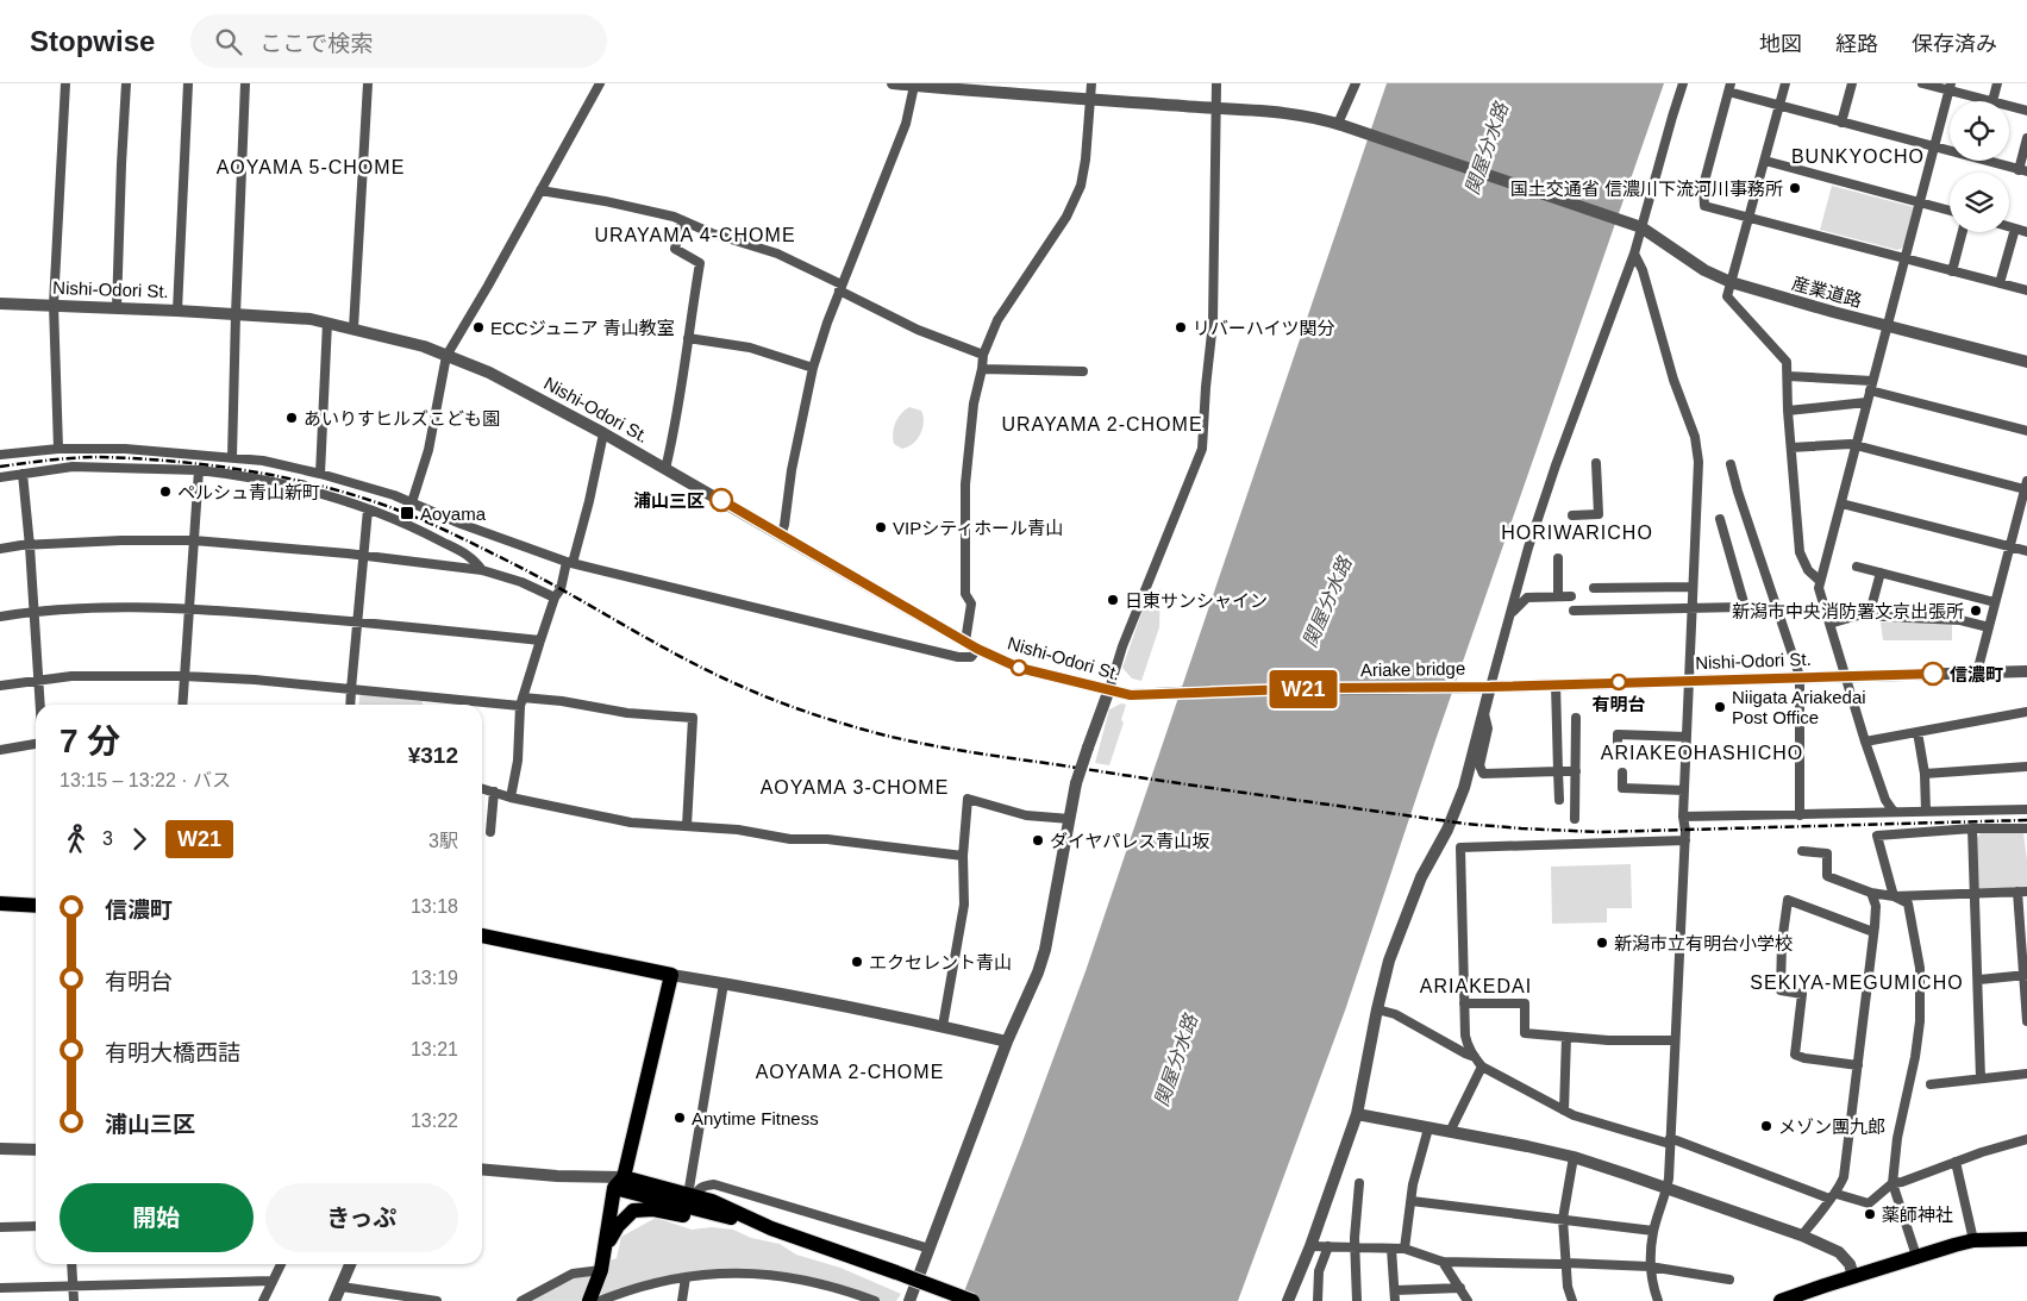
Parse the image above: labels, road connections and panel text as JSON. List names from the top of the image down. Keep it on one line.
{"streets":{"street":["Nishi-Odori St.","産業道路","Ariake bridge"]},"crossings":[["Nishi-Odori St.","Ariake bridge"]],"districts":["BUNKYOCHO","AOYAMA 5-CHOME","URAYAMA 4-CHOME","URAYAMA 2-CHOME","HORIWARICHO","ARIAKEOHASHICHO","AOYAMA 3-CHOME","SEKIYA-MEGUMICHO","ARIAKEDAI","AOYAMA 2-CHOME"],"water":["関屋分水路"],"places":{"other":["国土交通省 信濃川下流河川事務所","ECCジュニア 青山教室","リバーハイツ関分","あいりすヒルズこども園","ペルシュ青山新町","浦山三区","VIPシティホール青山","日東サンシャイン","新潟市中央消防署文京出張所","信濃町","有明台","Niigata Ariakedai Post Office","ダイヤパレス青山坂","新潟市立有明台小学校","エクセレント青山","Anytime Fitness","メゾン團九郎","薬師神社"],"transit":["Aoyama"]},"lines":["bus line W21"],"page":{"header":"Stopwise","search":"ここで検索","nav":["地図","経路","保存済み"],"on_map":"W21","heading":["7 分","13:15 – 13:22 · バス","¥312"],"legs":["3","W21","3駅"],"list":[{"name":"信濃町","value":"13:18"},{"name":"有明台","value":"13:19"},{"name":"有明大橋西詰","value":"13:21"},{"name":"浦山三区","value":"13:22"}],"buttons":["開始","きっぷ"]}}
